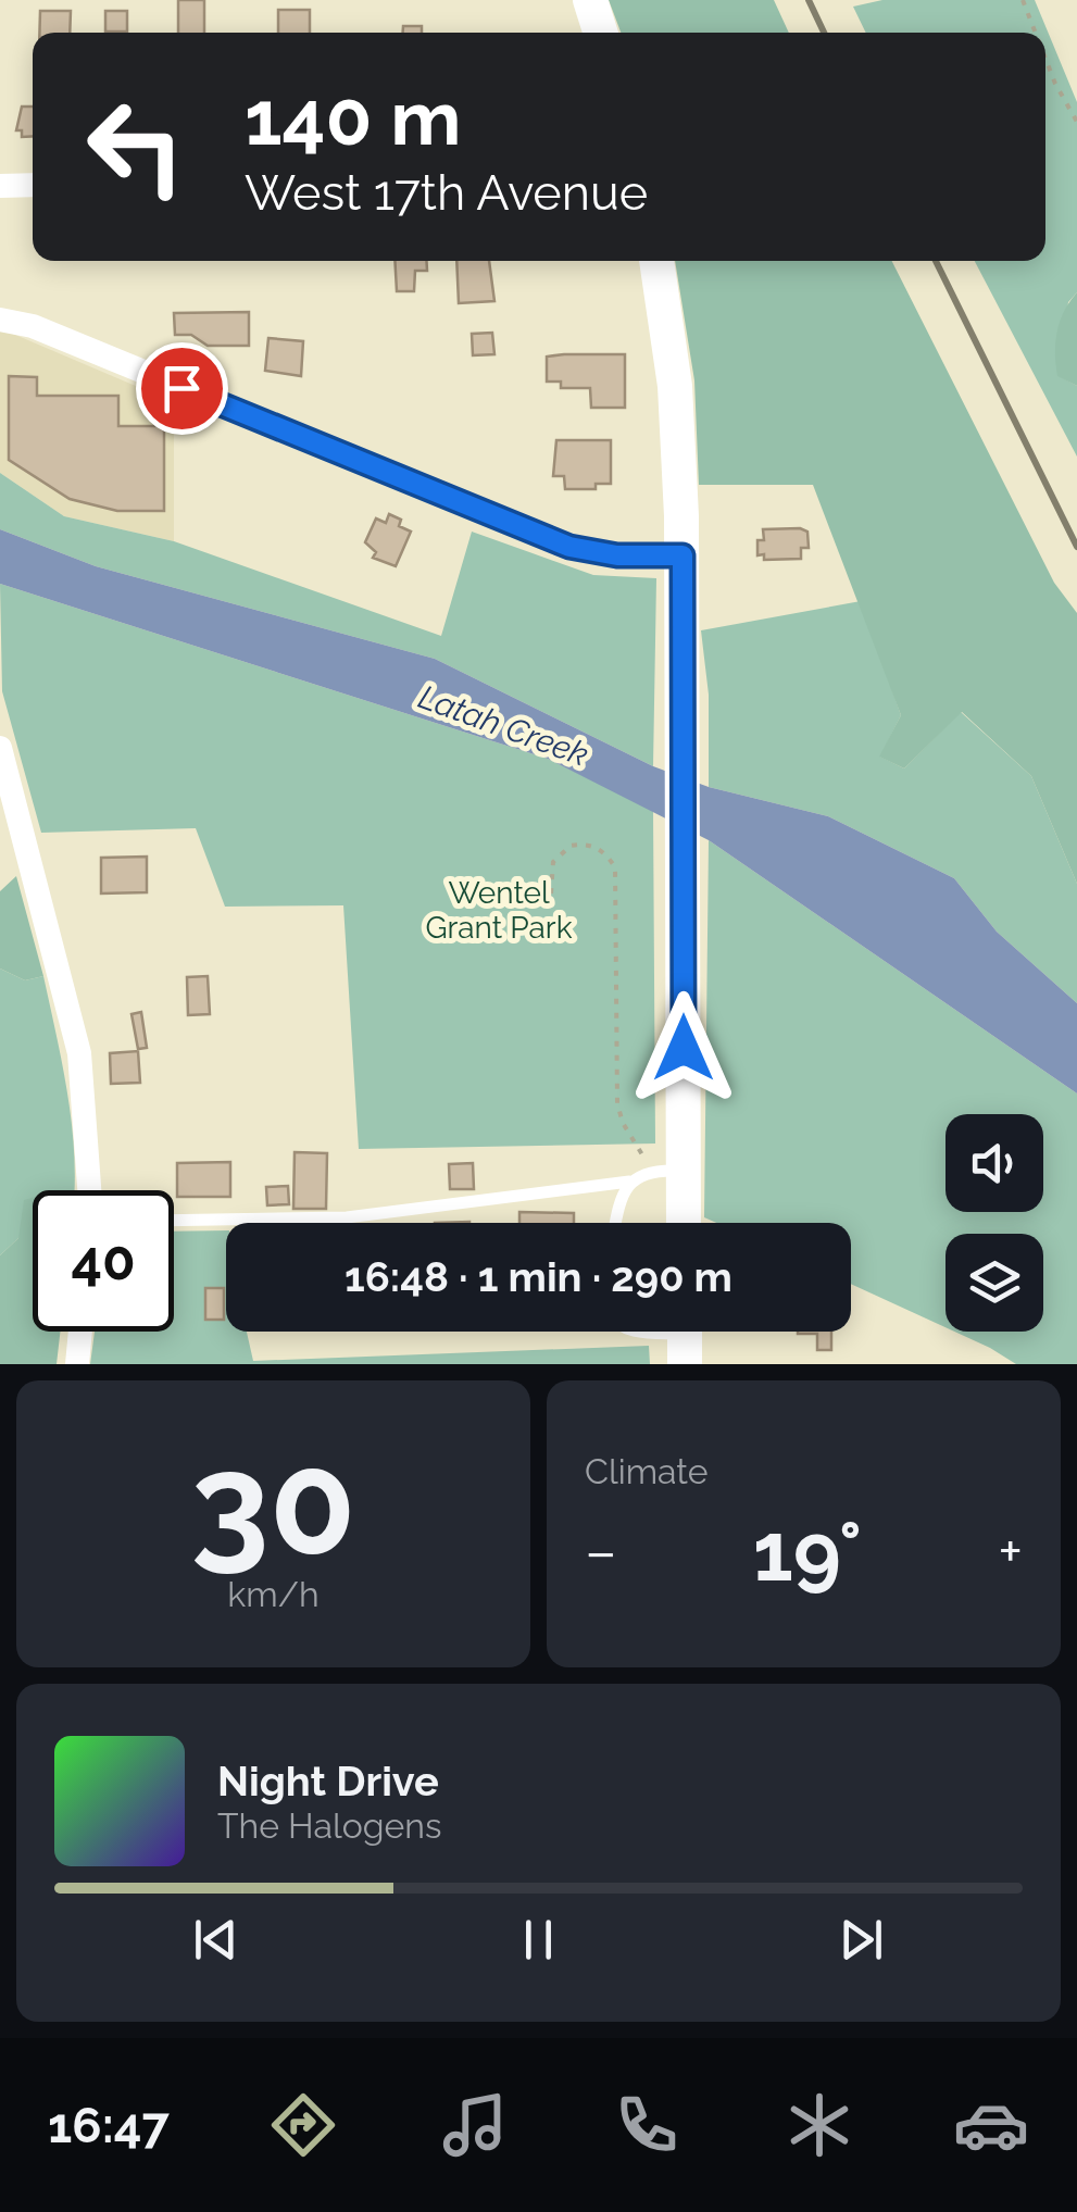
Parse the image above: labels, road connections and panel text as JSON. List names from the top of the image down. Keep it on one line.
{"water":["Latah Creek"],"parks":["Wentel Grant Park"],"page":{"turn":["140 m","West 17th Avenue"],"limit":"40","trip":"16:48 · 1 min · 290 m","tile":[["30","km/h"],"Climate"],"heat":["−","19°","+"],"song":["Night Drive","The Halogens"],"tabs":"16:47"}}
